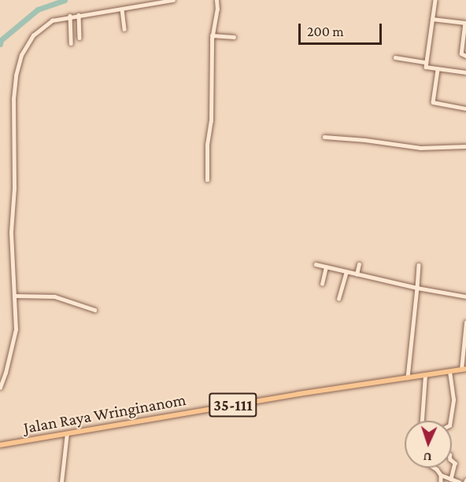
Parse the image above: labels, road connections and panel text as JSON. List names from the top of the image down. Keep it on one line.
{"streets":{"main road":["35-111","Jalan Raya Wringinanom"]},"scale_bar":"200 m","north":"bottom"}
